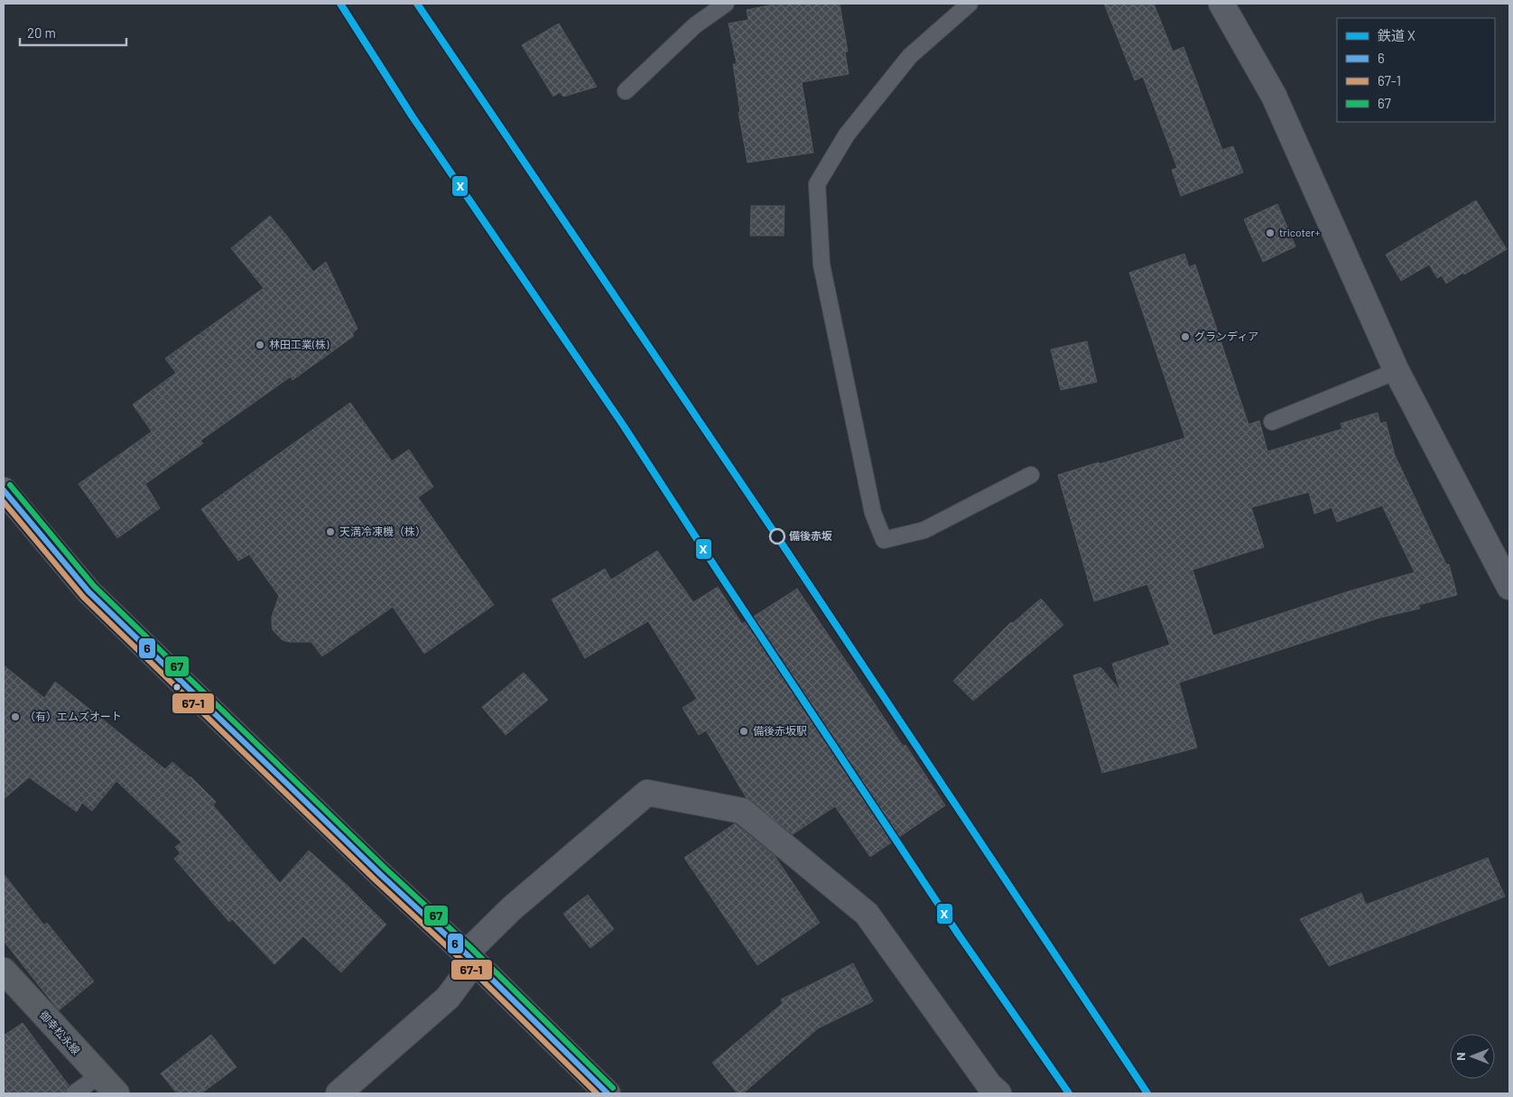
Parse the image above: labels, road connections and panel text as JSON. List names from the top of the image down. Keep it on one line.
{"streets":{"main road":["御幸松永線"]},"places":["tricoter+","グランディア","林田工業(株)","天満冷凍機（株）","備後赤坂","（有）エムズオート","備後赤坂駅"],"lines":["rail line X","transit line 67","transit line 6","transit line 67-1"],"legend":["鉄道 X","6","67-1","67"],"scale_bar":"20 m","north":"left"}
